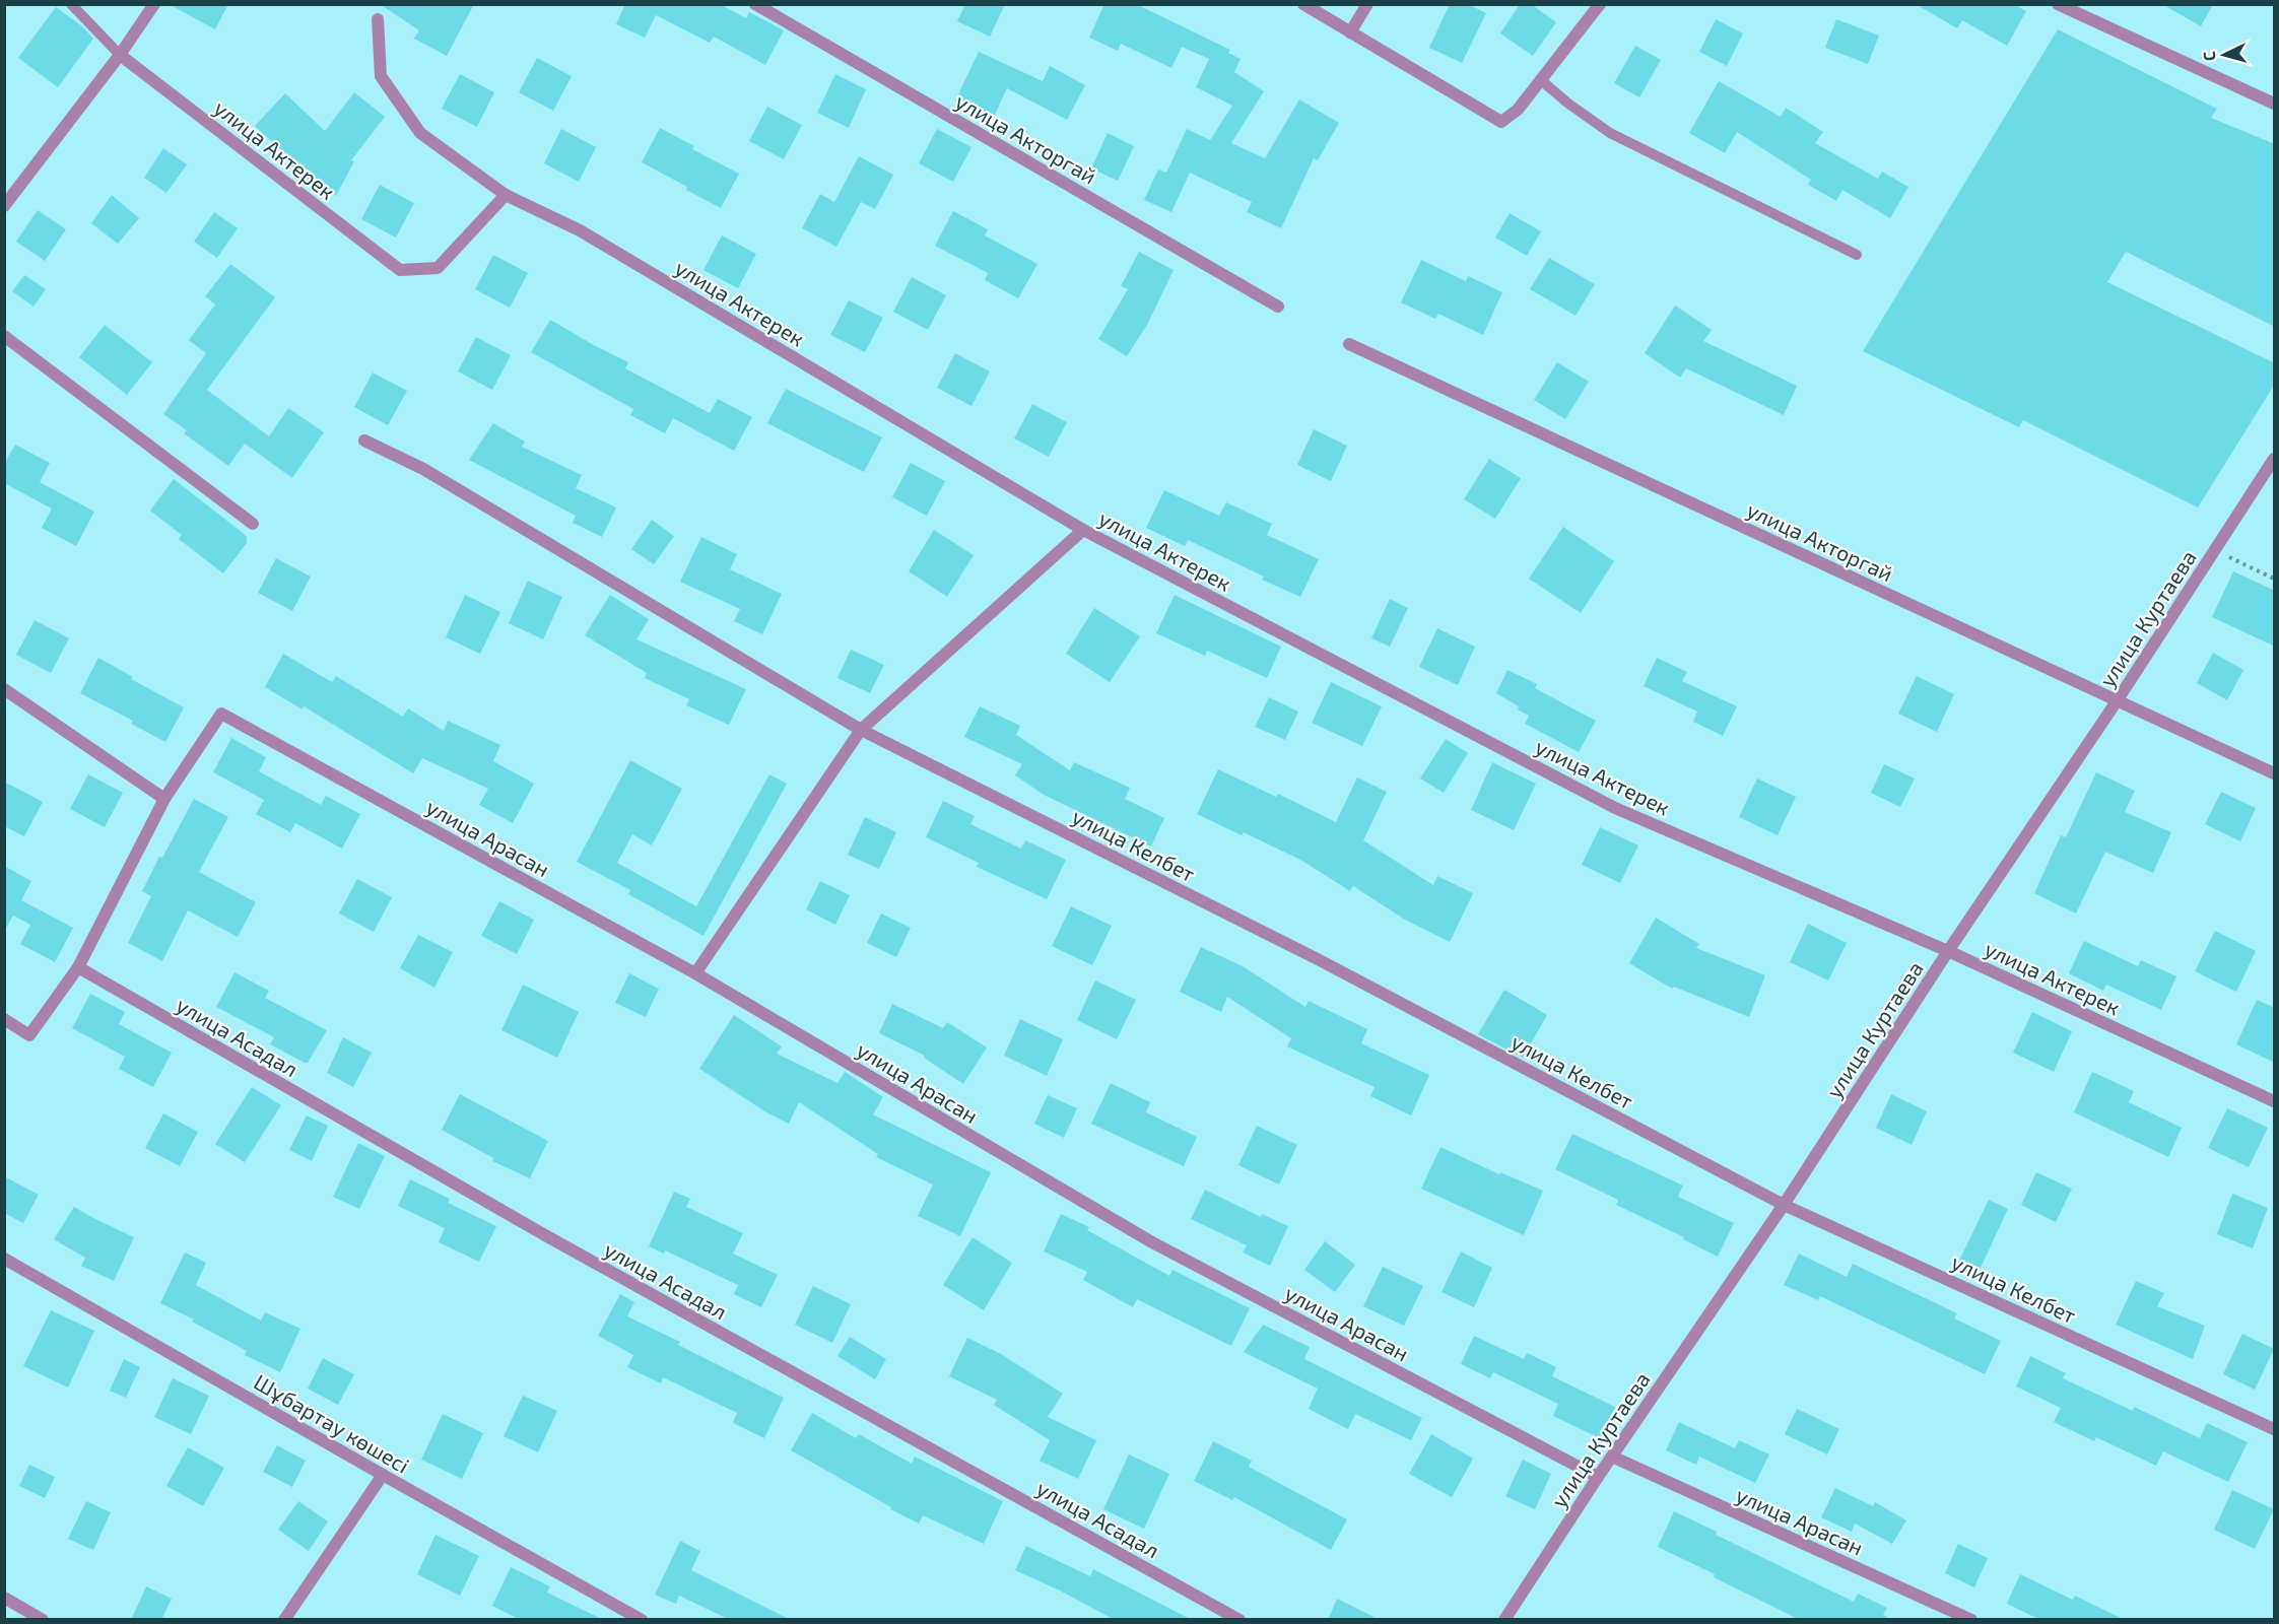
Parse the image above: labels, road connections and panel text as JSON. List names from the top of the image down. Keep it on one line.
{"streets":{"street":["улица Акторгай","улица Актерек","улица Куртаева","улица Арасан","улица Келбет","улица Асадал","Шұбартау көшесі"]},"crossings":[["улица Акторгай","улица Куртаева"],["улица Актерек","улица Куртаева"],["улица Куртаева","улица Арасан"],["улица Куртаева","улица Келбет"]],"north":"left"}
